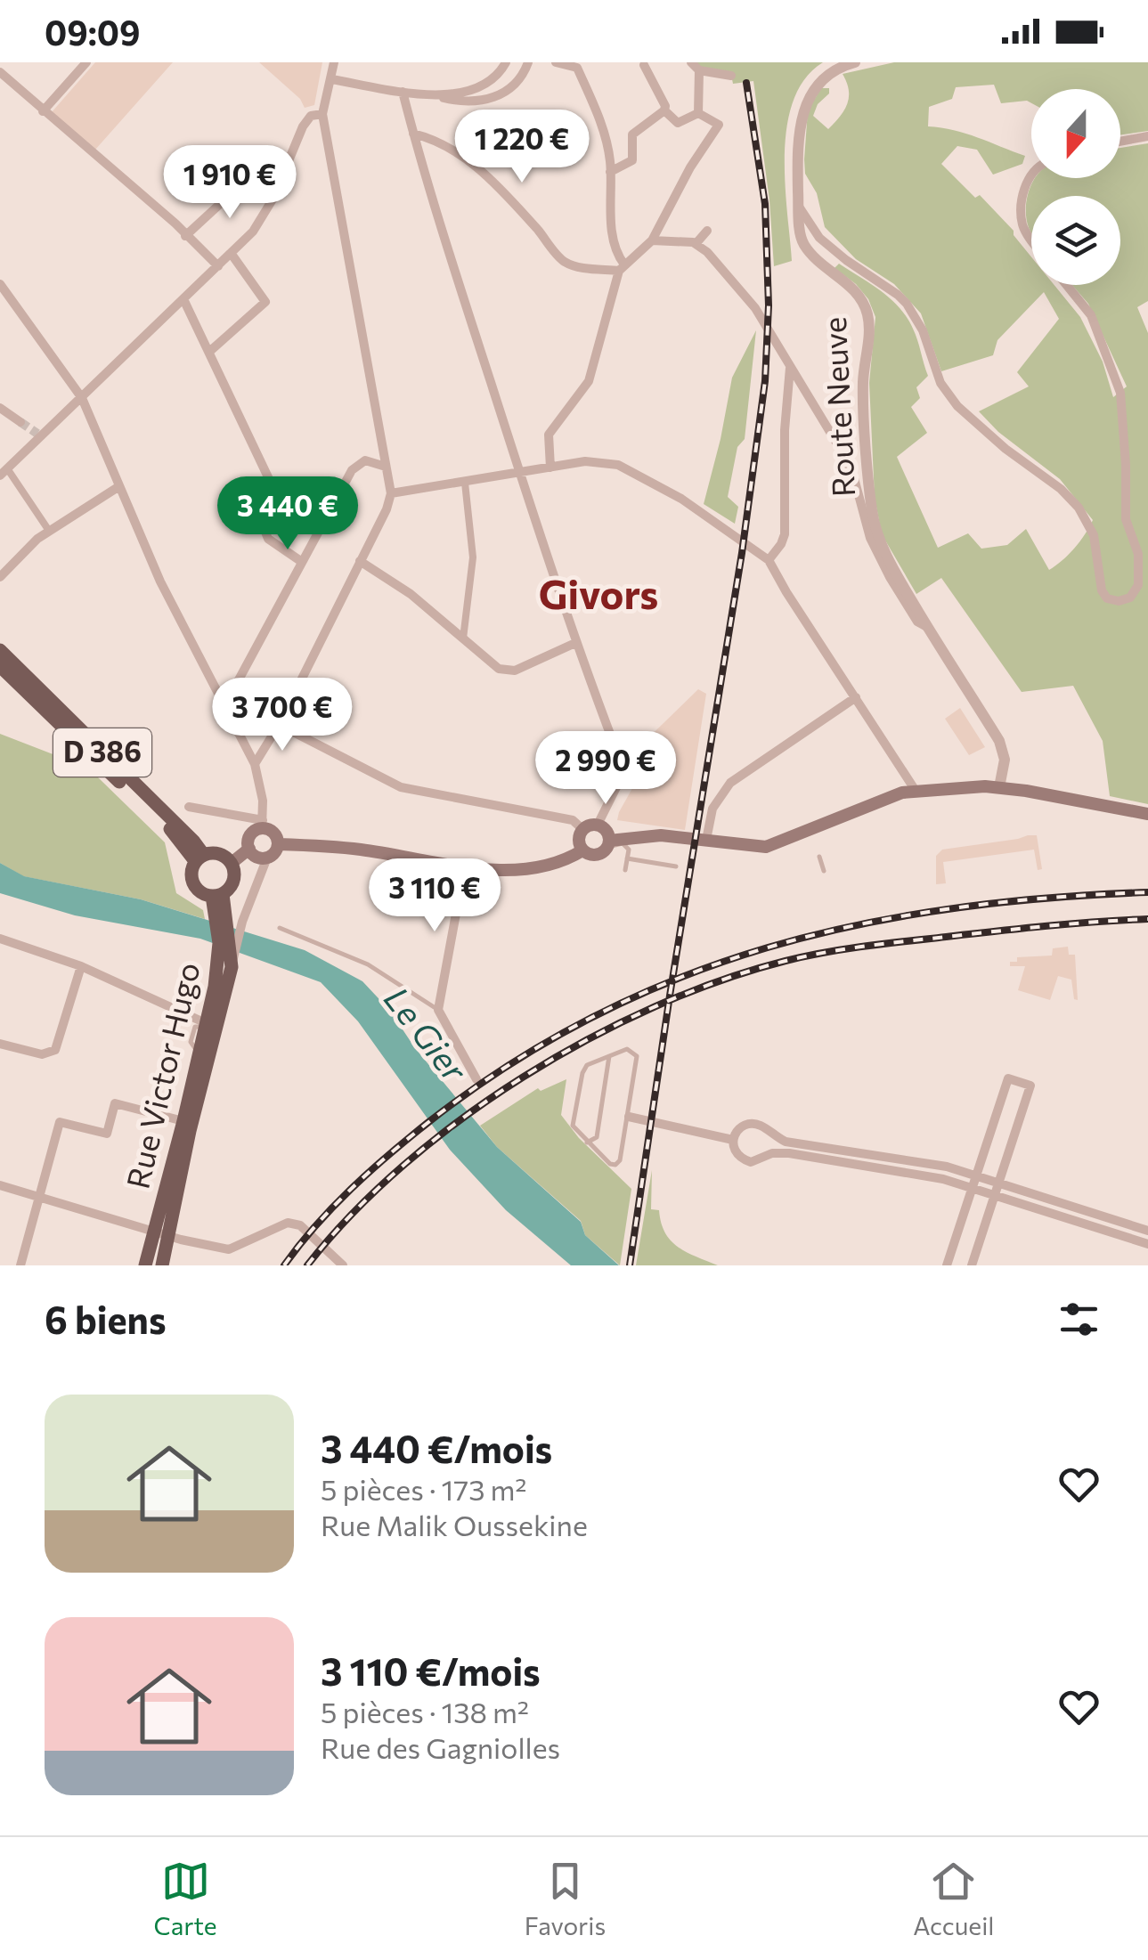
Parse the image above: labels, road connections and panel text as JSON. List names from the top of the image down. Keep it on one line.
{"streets":{"main road":["D 386","Rue Victor Hugo"],"street":["Route Neuve"]},"crossings":[["D 386","Rue Victor Hugo"]],"districts":["Givors"],"water":["Le Gier"],"north":"bottom","page":{"status":"09:09","price":["1 220 €","1 910 €","3 440 €","3 700 €","2 990 €","3 110 €"],"heading":"6 biens","list":[{"name":"3 440 €/mois","note":"5 pièces · 173 m² · Rue Malik Oussekine"},{"name":"3 110 €/mois","note":"5 pièces · 138 m² · Rue des Gagniolles"}],"tabs":["Carte","Favoris","Accueil"]}}
